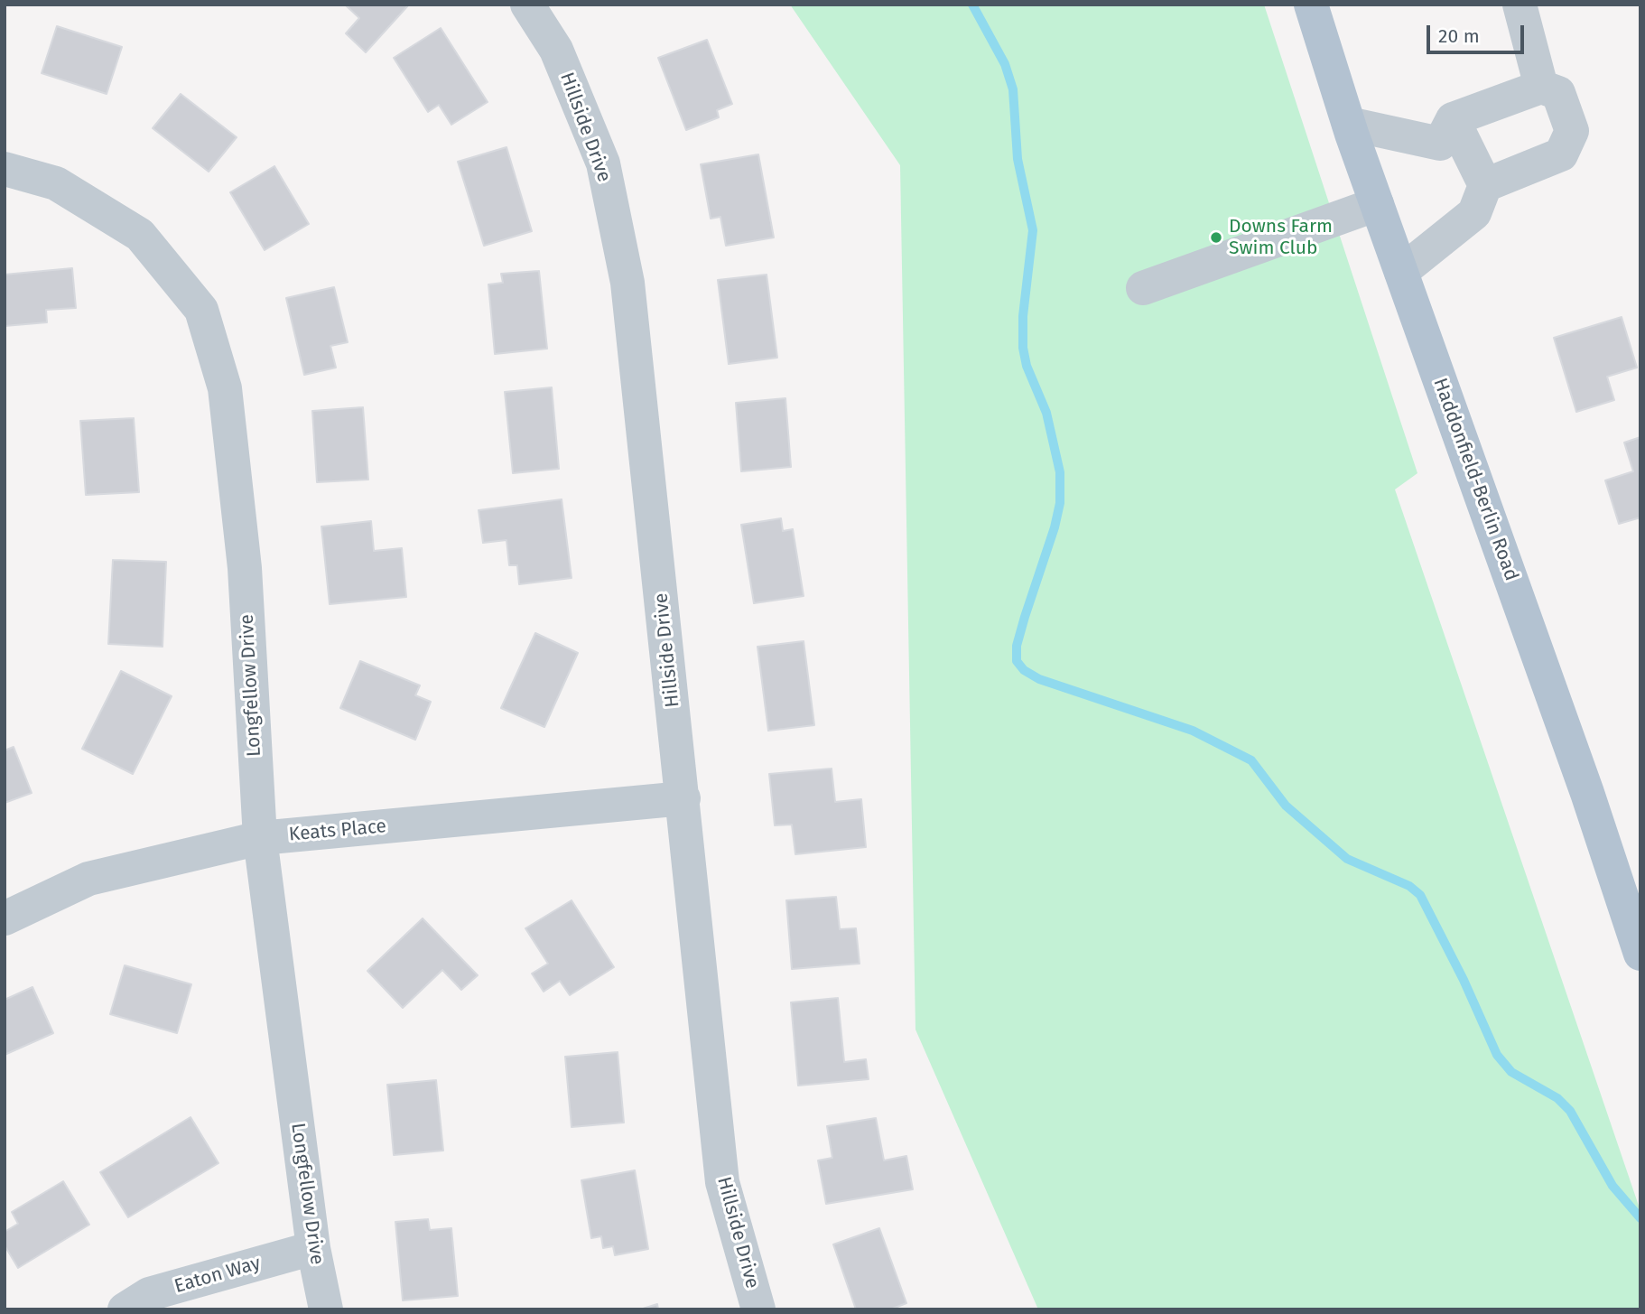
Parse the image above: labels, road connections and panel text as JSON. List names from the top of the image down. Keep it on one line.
{"streets":{"main road":["Haddonfield-Berlin Road"],"street":["Hillside Drive","Longfellow Drive","Keats Place","Eaton Way"]},"crossings":[["Hillside Drive","Keats Place"],["Longfellow Drive","Keats Place"],["Longfellow Drive","Eaton Way"]],"places":["Downs Farm Swim Club"],"scale_bar":"20 m"}
